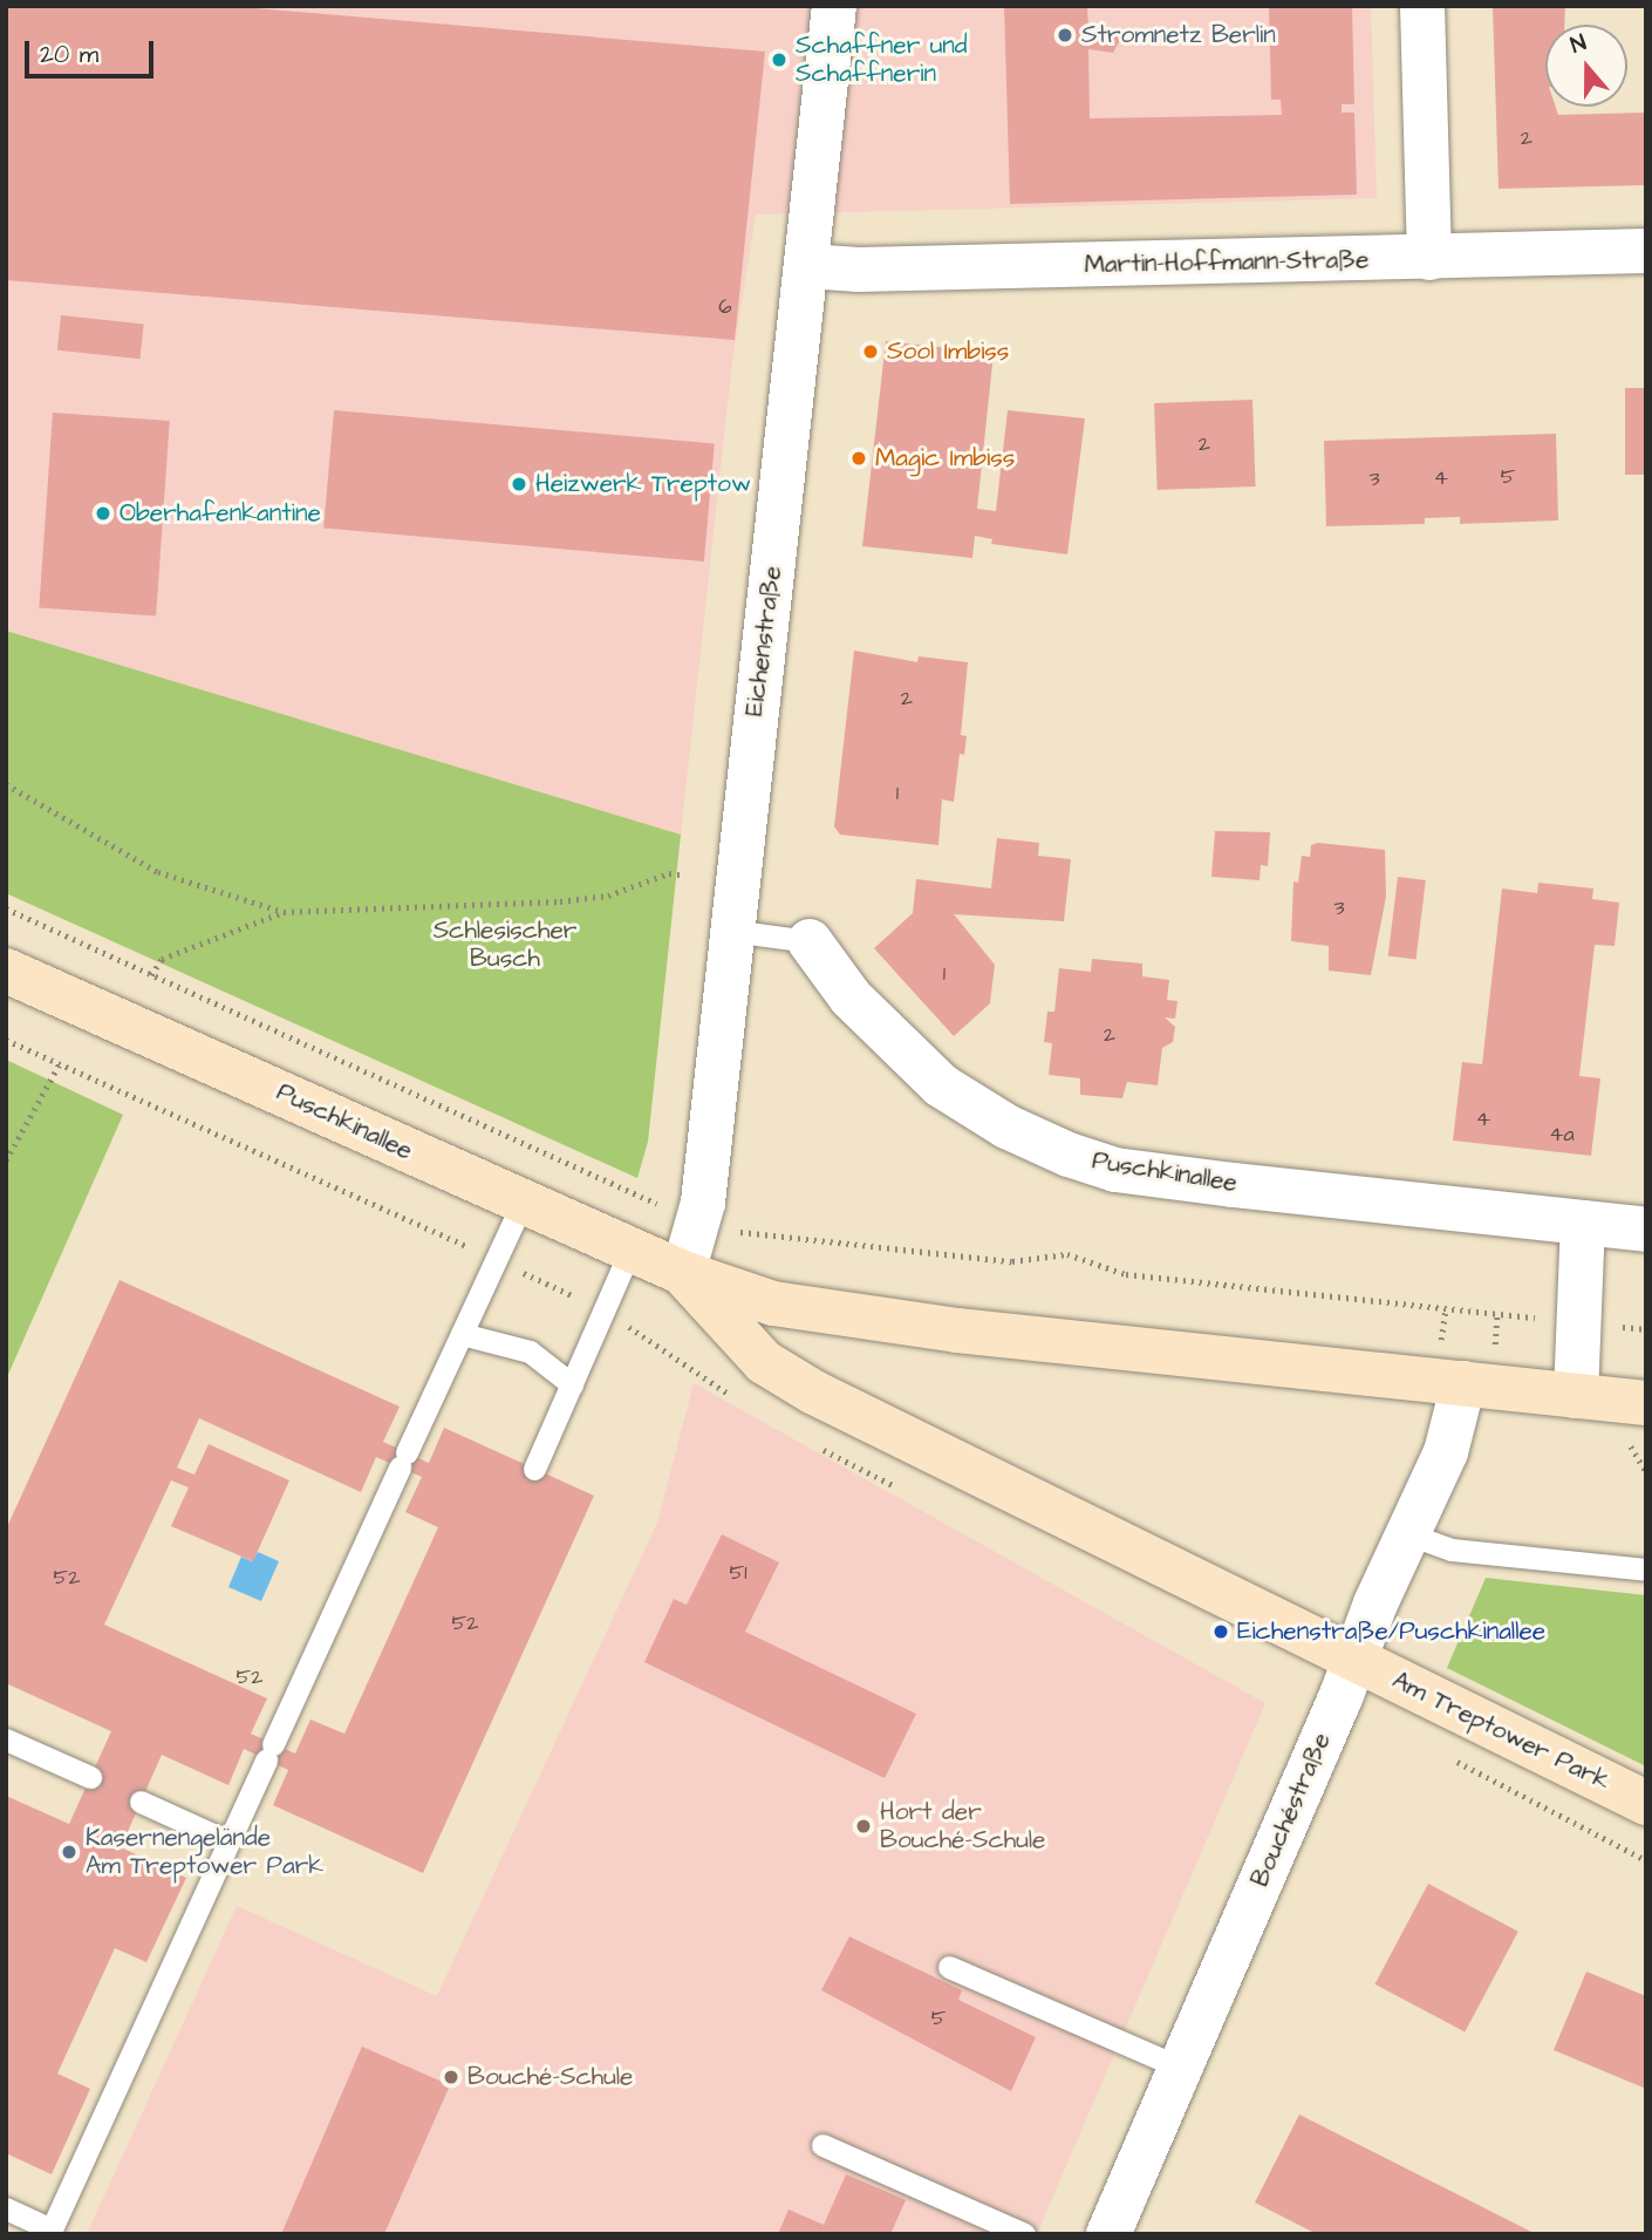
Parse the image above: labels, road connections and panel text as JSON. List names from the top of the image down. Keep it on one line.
{"streets":{"main road":["Puschkinallee","Am Treptower Park"],"street":["Martin-Hoffmann-Straße","Eichenstraße","Bouchéstraße"]},"crossings":[["Martin-Hoffmann-Straße","Eichenstraße"],["Eichenstraße","Puschkinallee"],["Puschkinallee","Am Treptower Park"],["Puschkinallee","Bouchéstraße"],["Am Treptower Park","Bouchéstraße"]],"parks":["Schlesischer Busch"],"places":["Stromnetz Berlin","Schaffner und Schaffnerin","Sool Imbiss","Magic Imbiss","Heizwerk Treptow","Oberhafenkantine","Eichenstraße/Puschkinallee","Hort der Bouché-Schule","Kasernengelände Am Treptower Park","Bouché-Schule"],"house_numbers":["2","6","2","5","4","3","2","1","3","1","2","4","4a","51","52","52","52","5"],"scale_bar":"20 m","north":"top"}
